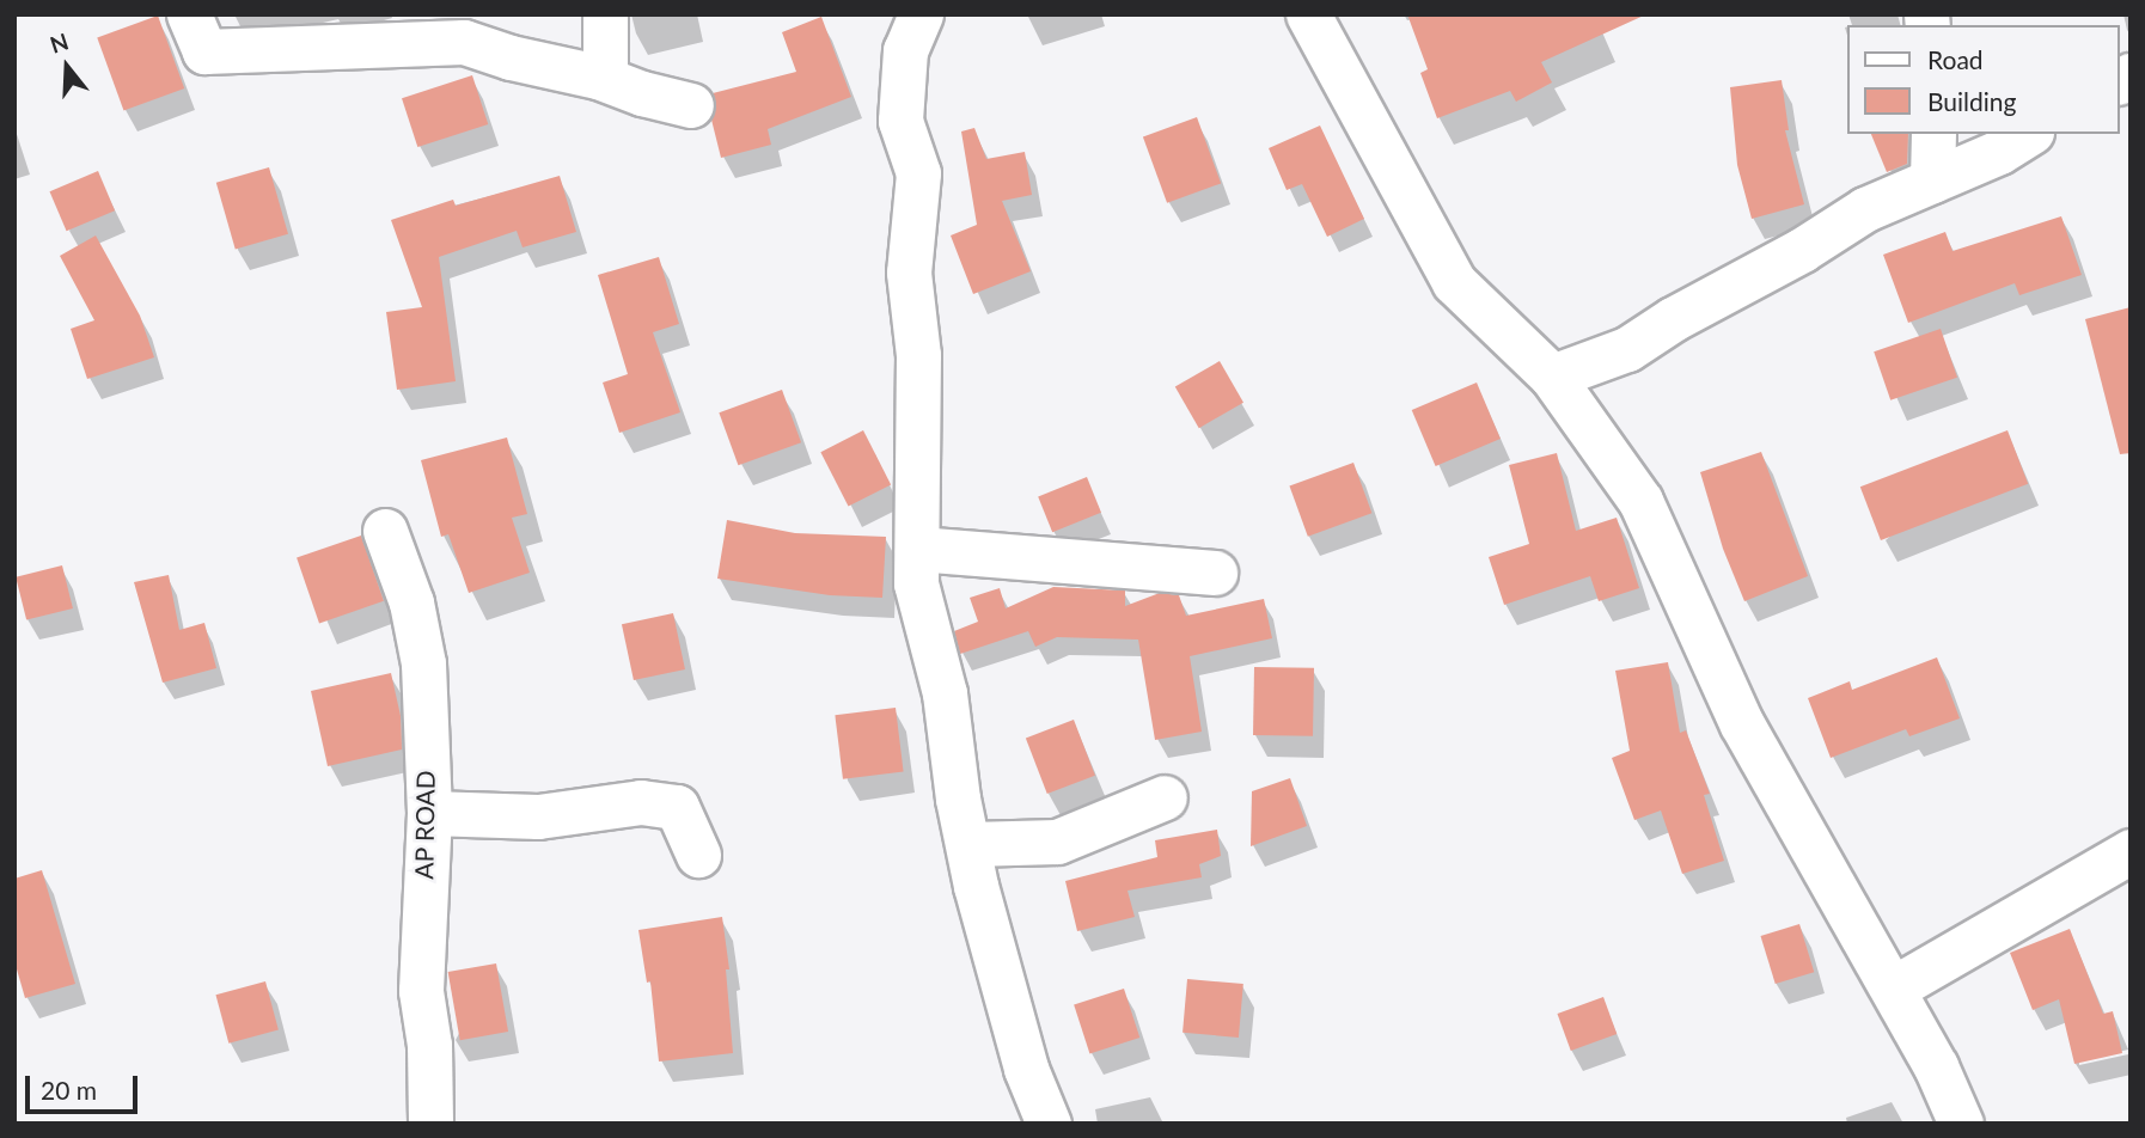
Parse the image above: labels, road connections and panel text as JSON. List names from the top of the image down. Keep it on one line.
{"streets":{"street":["AP ROAD"]},"legend":["Road","Building"],"scale_bar":"20 m","north":"top"}
